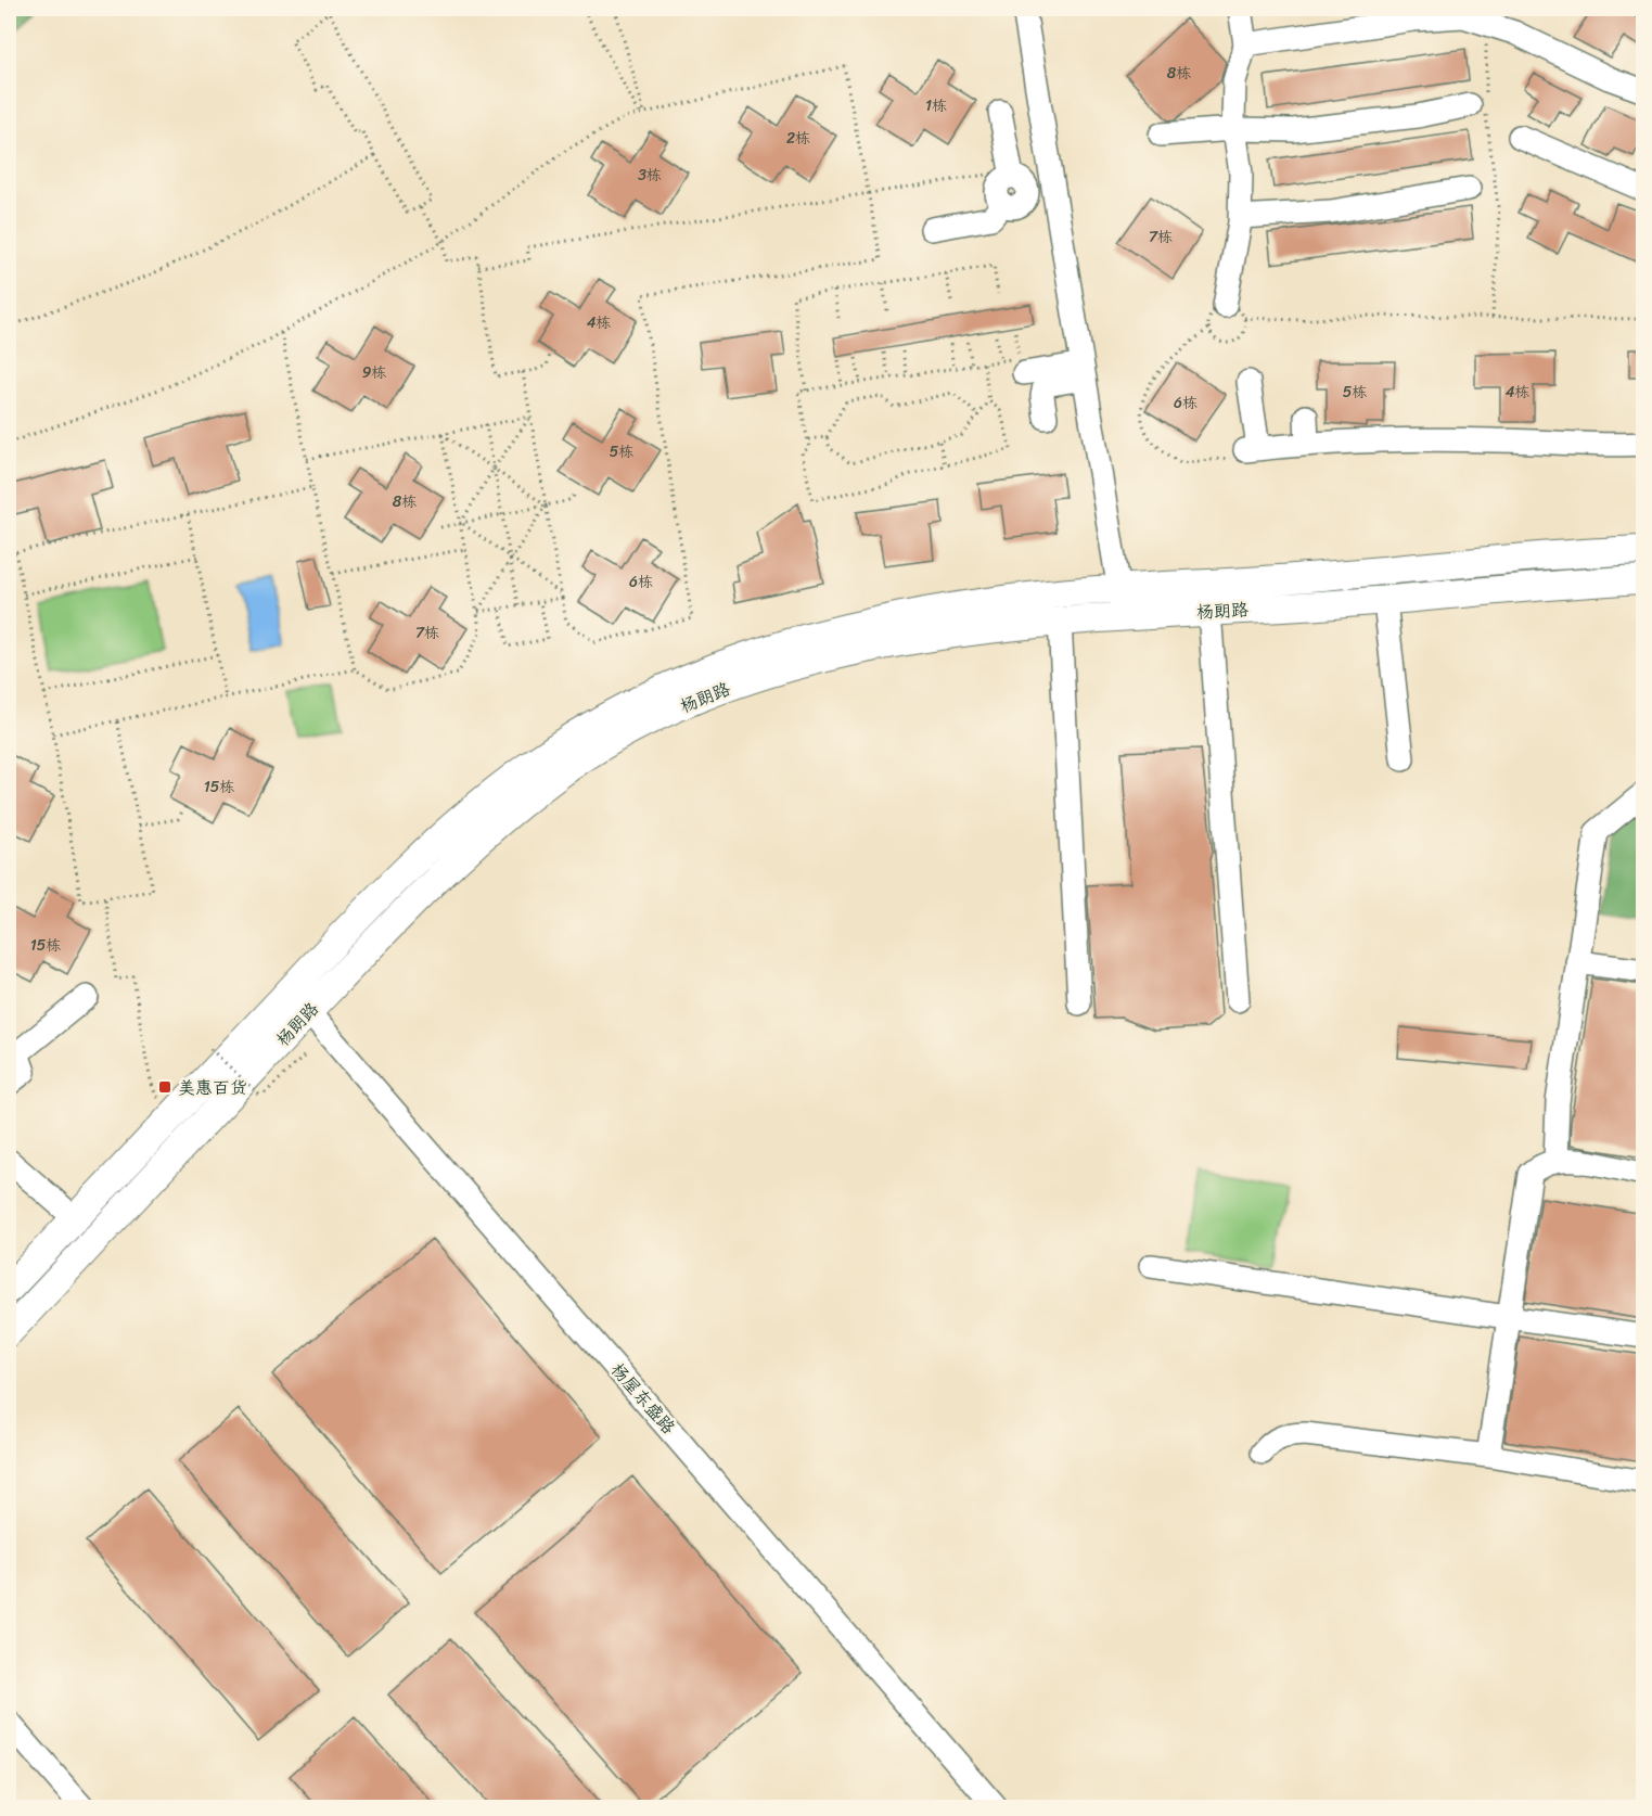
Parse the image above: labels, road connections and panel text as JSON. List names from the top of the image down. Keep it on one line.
{"streets":{"main road":["杨朗路"],"street":["杨屋东盛路"]},"crossings":[["杨朗路","杨屋东盛路"]],"places":{"transit":["美惠百货"]},"house_numbers":["8栋","1栋","2栋","3栋","7栋","4栋","9栋","5栋","4栋","6栋","5栋","8栋","6栋","7栋","15栋","15栋"]}
